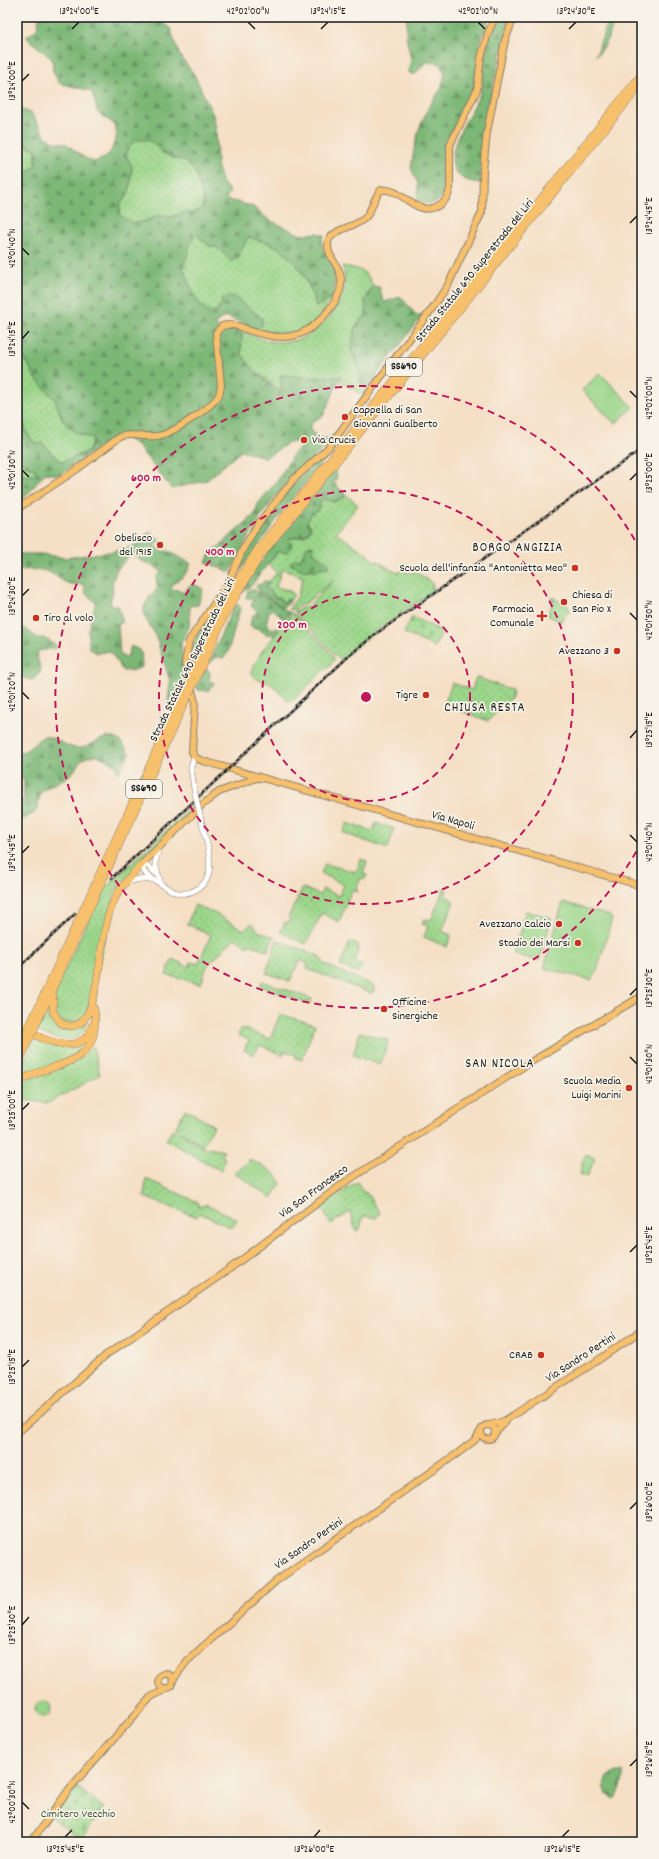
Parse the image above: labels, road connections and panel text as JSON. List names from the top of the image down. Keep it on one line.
{"streets":{"highway":["Strada Statale 690 Superstrada del Liri","SS690"],"main road":["Via Napoli","Via San Francesco","Via Sandro Pertini"]},"districts":["BORGO ANGIZIA","CHIUSA RESTA","SAN NICOLA"],"parks":["Cimitero Vecchio"],"places":{"other":["Cappella di San Giovanni Gualberto","Via Crucis","Obelisco del 1915","Scuola dell'infanzia \"Antonietta Meo\"","Chiesa di San Pio X","Tiro al volo","Avezzano 3","Tigre","Avezzano Calcio","Stadio dei Marsi","Officine Sinergiche","Scuola Media Luigi Marini","CRAB"],"health":["Farmacia Comunale"]},"coordinates":["13°24'00\"E","42°02'00\"N","13°24'15\"E","42°02'10\"N","13°24'30\"E","13°24'45\"E","42°01'40\"N","42°01'30\"N","13°25'00\"E","42°01'50\"N","42°01'20\"N","13°25'15\"E","13°25'30\"E","13°25'45\"E","13°26'00\"E","13°26'15\"E","42°00'30\"N"],"rings":["600 m","400 m","200 m"]}
